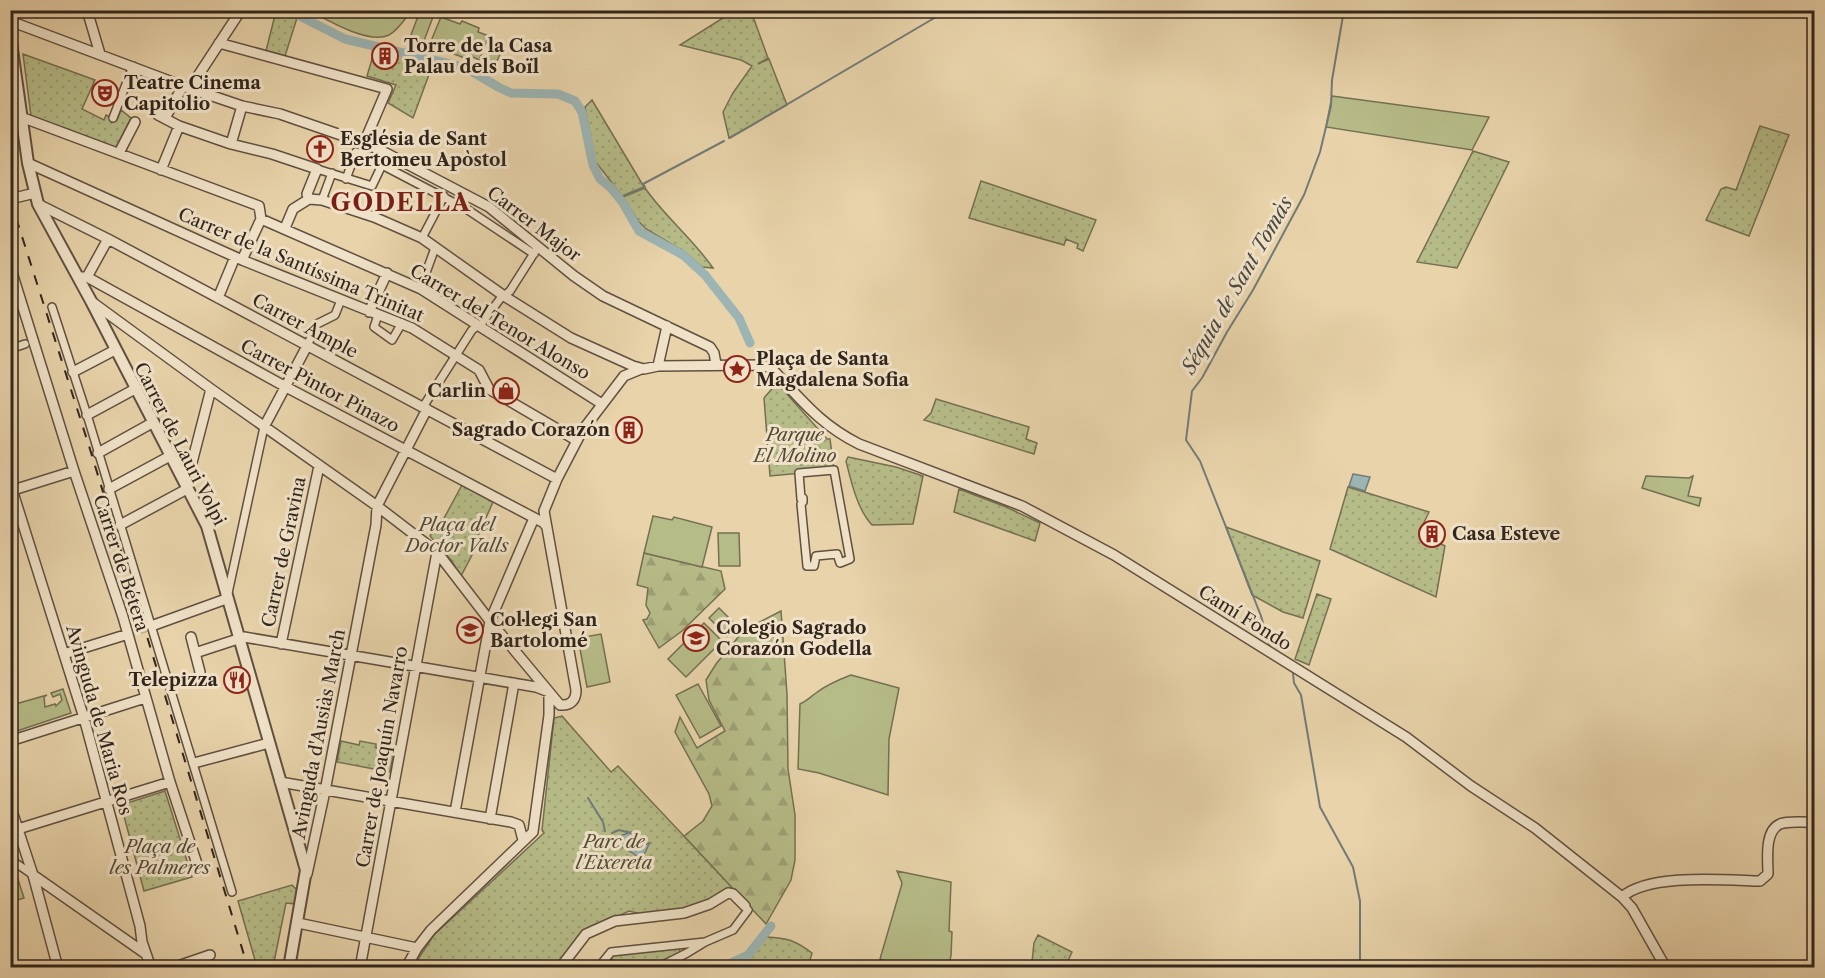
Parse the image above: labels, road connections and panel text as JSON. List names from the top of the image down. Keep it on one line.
{"streets":{"street":["Carrer Major","Carrer de la Santíssima Trinitat","Carrer del Tenor Alonso","Carrer Ample","Carrer Pintor Pinazo","Carrer de Lauri Volpi","Carrer de Gravina","Carrer de Bétera","Camí Fondo","Avinguda de Maria Ros","Avinguda d'Ausiàs March","Carrer de Joaquín Navarro"]},"crossings":[["Carrer Major","Camí Fondo"],["Carrer de la Santíssima Trinitat","Carrer de Lauri Volpi"],["Carrer del Tenor Alonso","Carrer de Lauri Volpi"],["Carrer Ample","Carrer de Lauri Volpi"],["Carrer Pintor Pinazo","Carrer de Lauri Volpi"],["Carrer de Lauri Volpi","Avinguda d'Ausiàs March"]],"districts":["GODELLA"],"water":["Séquia de Sant Tomàs"],"parks":["Parque El Molino","Plaça del Doctor Valls","Parc de l'Eixereta","Plaça de les Palmeres"],"places":{"building":["Torre de la Casa Palau dels Boïl","Sagrado Corazón","Casa Esteve"],"theatre":["Teatre Cinema Capitolio"],"church":["Església de Sant Bertomeu Apòstol"],"place":["Plaça de Santa Magdalena Sofia"],"shop":["Carlin"],"school or university":["Col·legi San Bartolomé","Colegio Sagrado Corazón Godella"],"restaurant":["Telepizza"]}}
